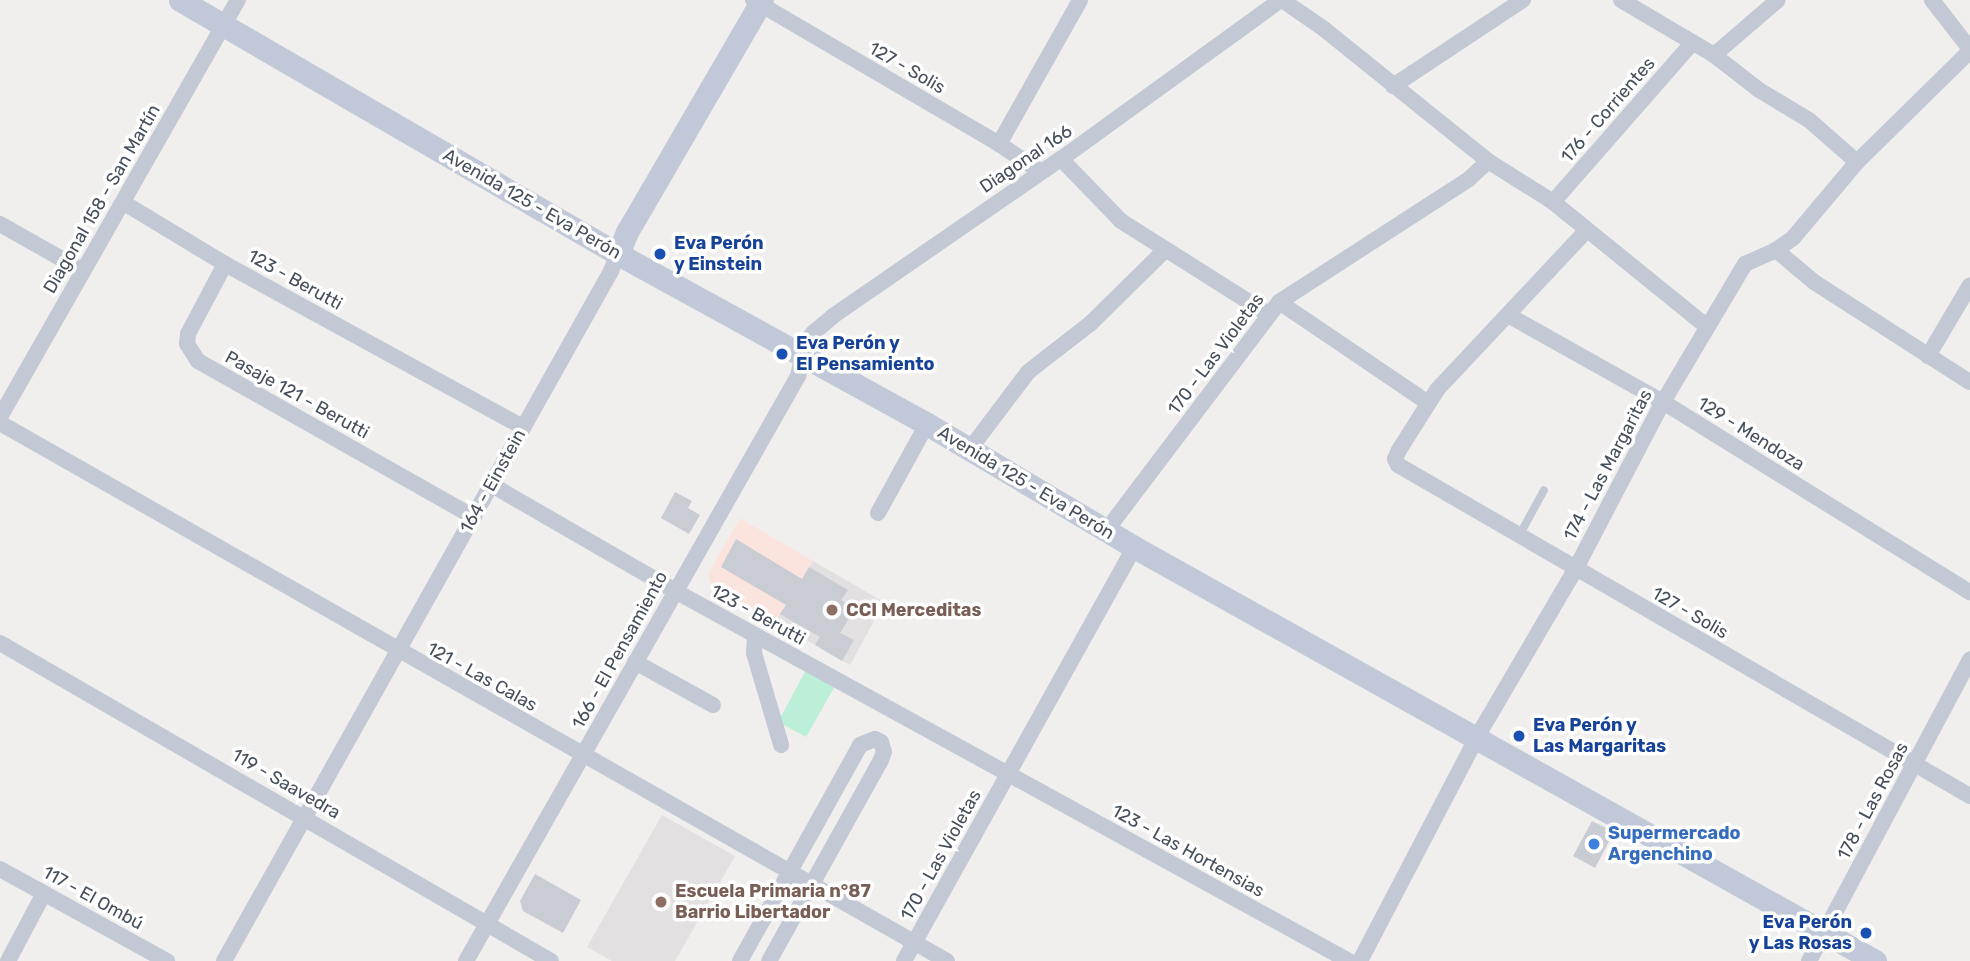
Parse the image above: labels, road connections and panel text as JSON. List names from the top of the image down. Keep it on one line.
{"streets":{"street":["127 - Solis","176 - Corrientes","Diagonal 166","Diagonal 158 - San Martín","Avenida 125 - Eva Perón","123 - Berutti","170 - Las Violetas","Pasaje 121 - Berutti","129 - Mendoza","174 - Las Margaritas","164 - Einstein","166 - El Pensamiento","121 - Las Calas","119 - Saavedra","178 - Las Rosas","123 - Las Hortensias","117 - El Ombú"]},"crossings":[["127 - Solis","Diagonal 166"],["127 - Solis","174 - Las Margaritas"],["127 - Solis","164 - Einstein"],["127 - Solis","178 - Las Rosas"],["Diagonal 166","Avenida 125 - Eva Perón"],["Diagonal 166","166 - El Pensamiento"],["Diagonal 158 - San Martín","Avenida 125 - Eva Perón"],["Diagonal 158 - San Martín","123 - Berutti"],["Avenida 125 - Eva Perón","170 - Las Violetas"],["Avenida 125 - Eva Perón","174 - Las Margaritas"],["Avenida 125 - Eva Perón","164 - Einstein"],["Avenida 125 - Eva Perón","166 - El Pensamiento"],["Avenida 125 - Eva Perón","178 - Las Rosas"],["123 - Berutti","170 - Las Violetas"],["123 - Berutti","Pasaje 121 - Berutti"],["123 - Berutti","164 - Einstein"],["123 - Berutti","166 - El Pensamiento"],["123 - Berutti","123 - Las Hortensias"],["170 - Las Violetas","121 - Las Calas"],["170 - Las Violetas","123 - Las Hortensias"],["Pasaje 121 - Berutti","164 - Einstein"],["129 - Mendoza","174 - Las Margaritas"],["164 - Einstein","121 - Las Calas"],["164 - Einstein","119 - Saavedra"],["166 - El Pensamiento","121 - Las Calas"],["166 - El Pensamiento","119 - Saavedra"]],"places":["Eva Perón y Einstein","Eva Perón y El Pensamiento","CCI Merceditas","Eva Perón y Las Margaritas","Supermercado Argenchino","Escuela Primaria n°87 Barrio Libertador","Eva Perón y Las Rosas"]}
